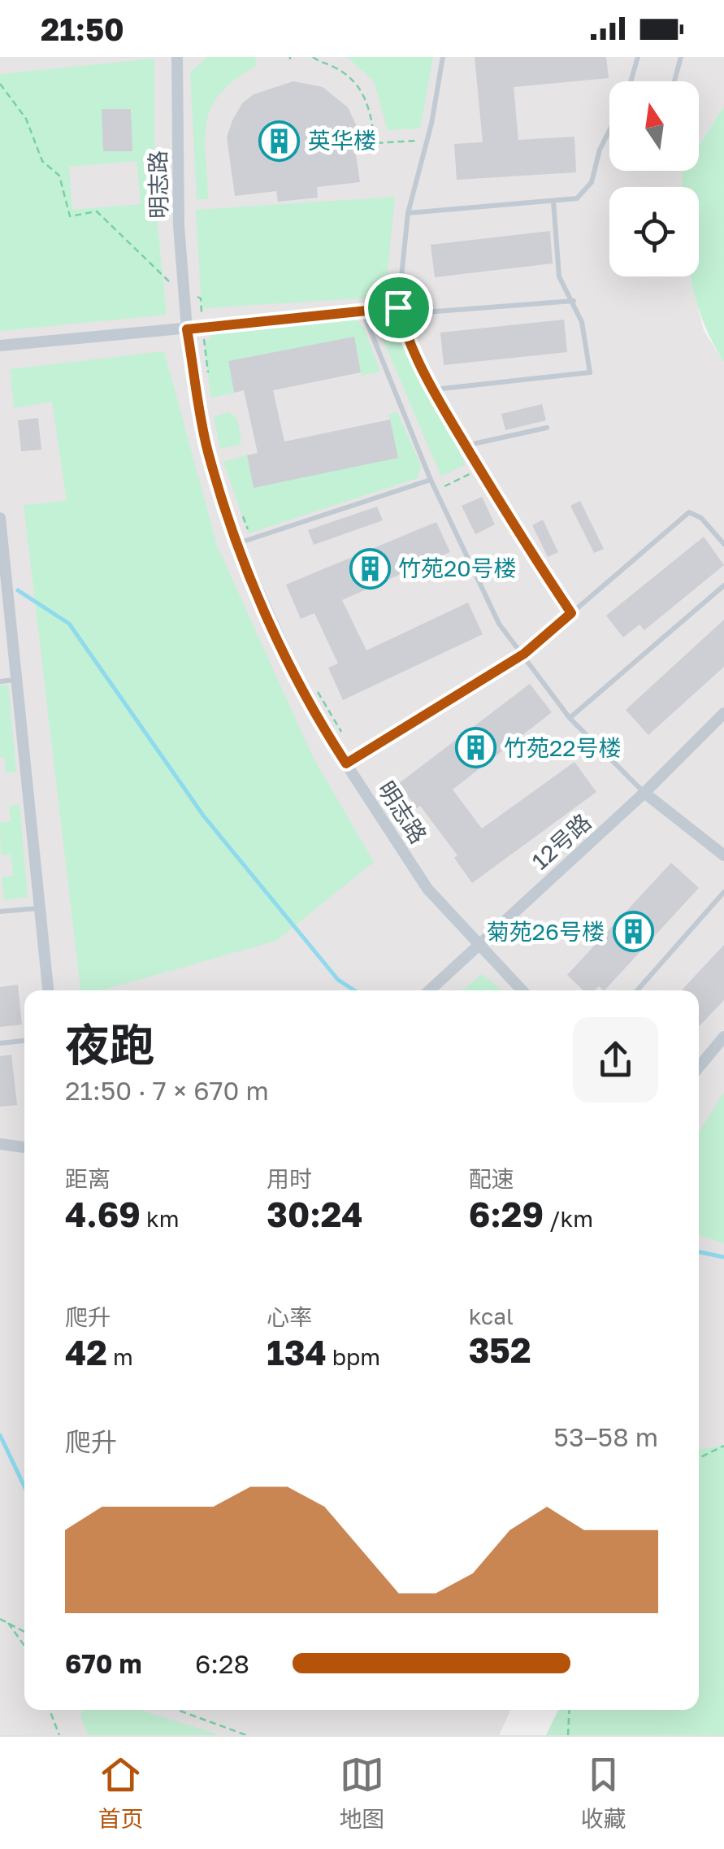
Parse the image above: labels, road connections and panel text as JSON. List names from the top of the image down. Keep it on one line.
{"streets":{"street":["明志路","12号路"]},"crossings":[["明志路","12号路"]],"places":{"building":["英华楼","竹苑20号楼","竹苑22号楼","菊苑26号楼"]},"north":"top","page":{"status":"21:50","heading":["夜跑","21:50 · 7 × 670 m"],"stats":[["距离","4.69 km"],["用时","30:24"],["配速","6:29 /km"],["爬升","42 m"],["心率","134 bpm"],["kcal","352"]],"chart":["爬升","53–58 m"],"list":[{"name":"670 m","note":"6:28"}],"tabs":["首页","地图","收藏"]}}
